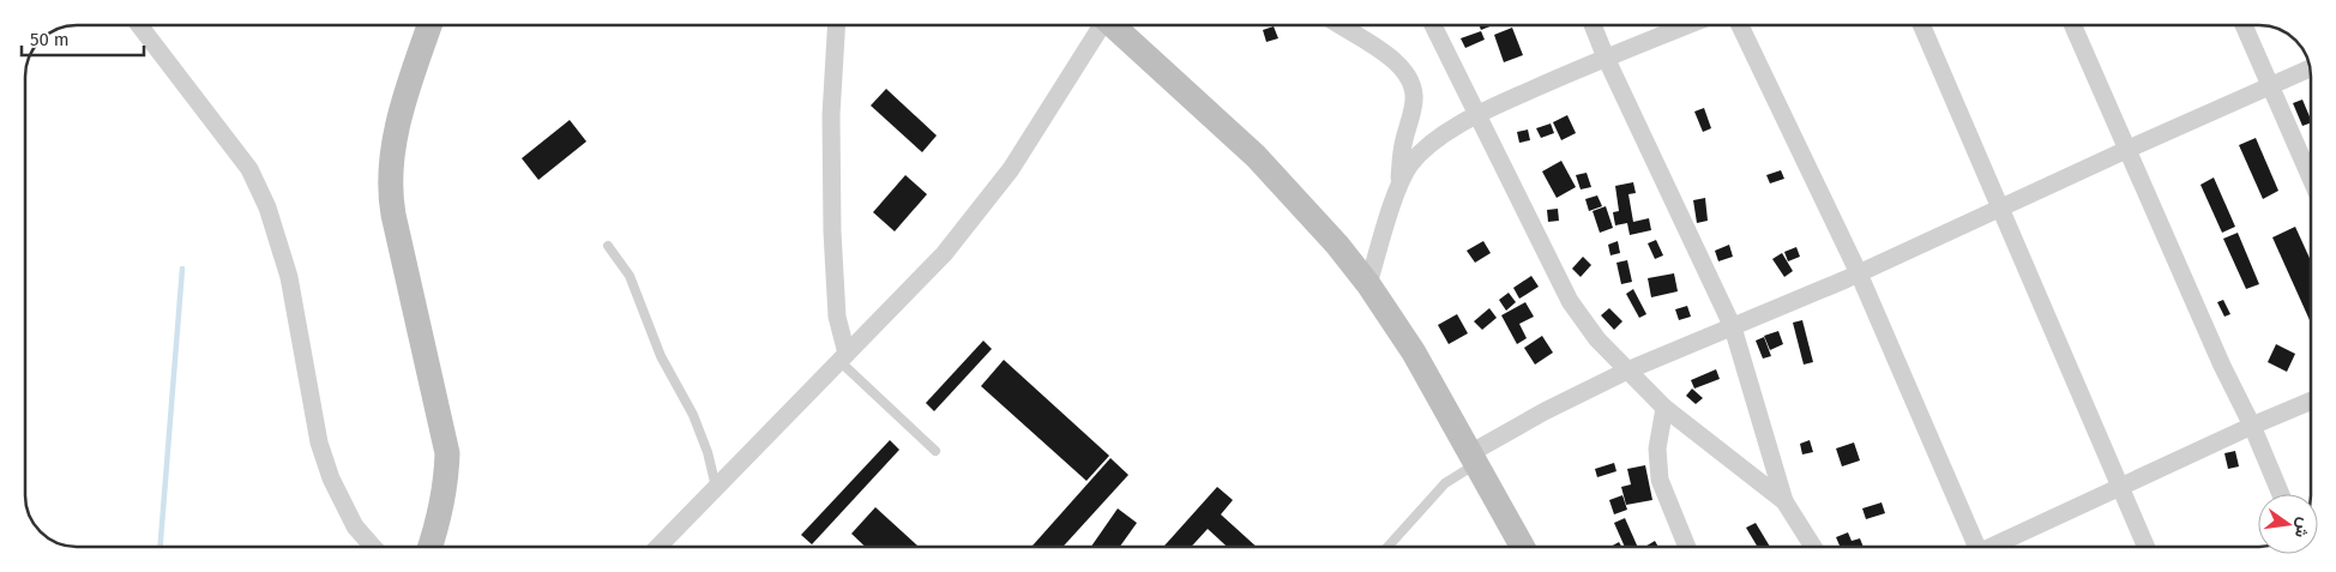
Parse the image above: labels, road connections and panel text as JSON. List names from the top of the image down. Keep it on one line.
{"scale_bar":"50 m","north":"right"}
